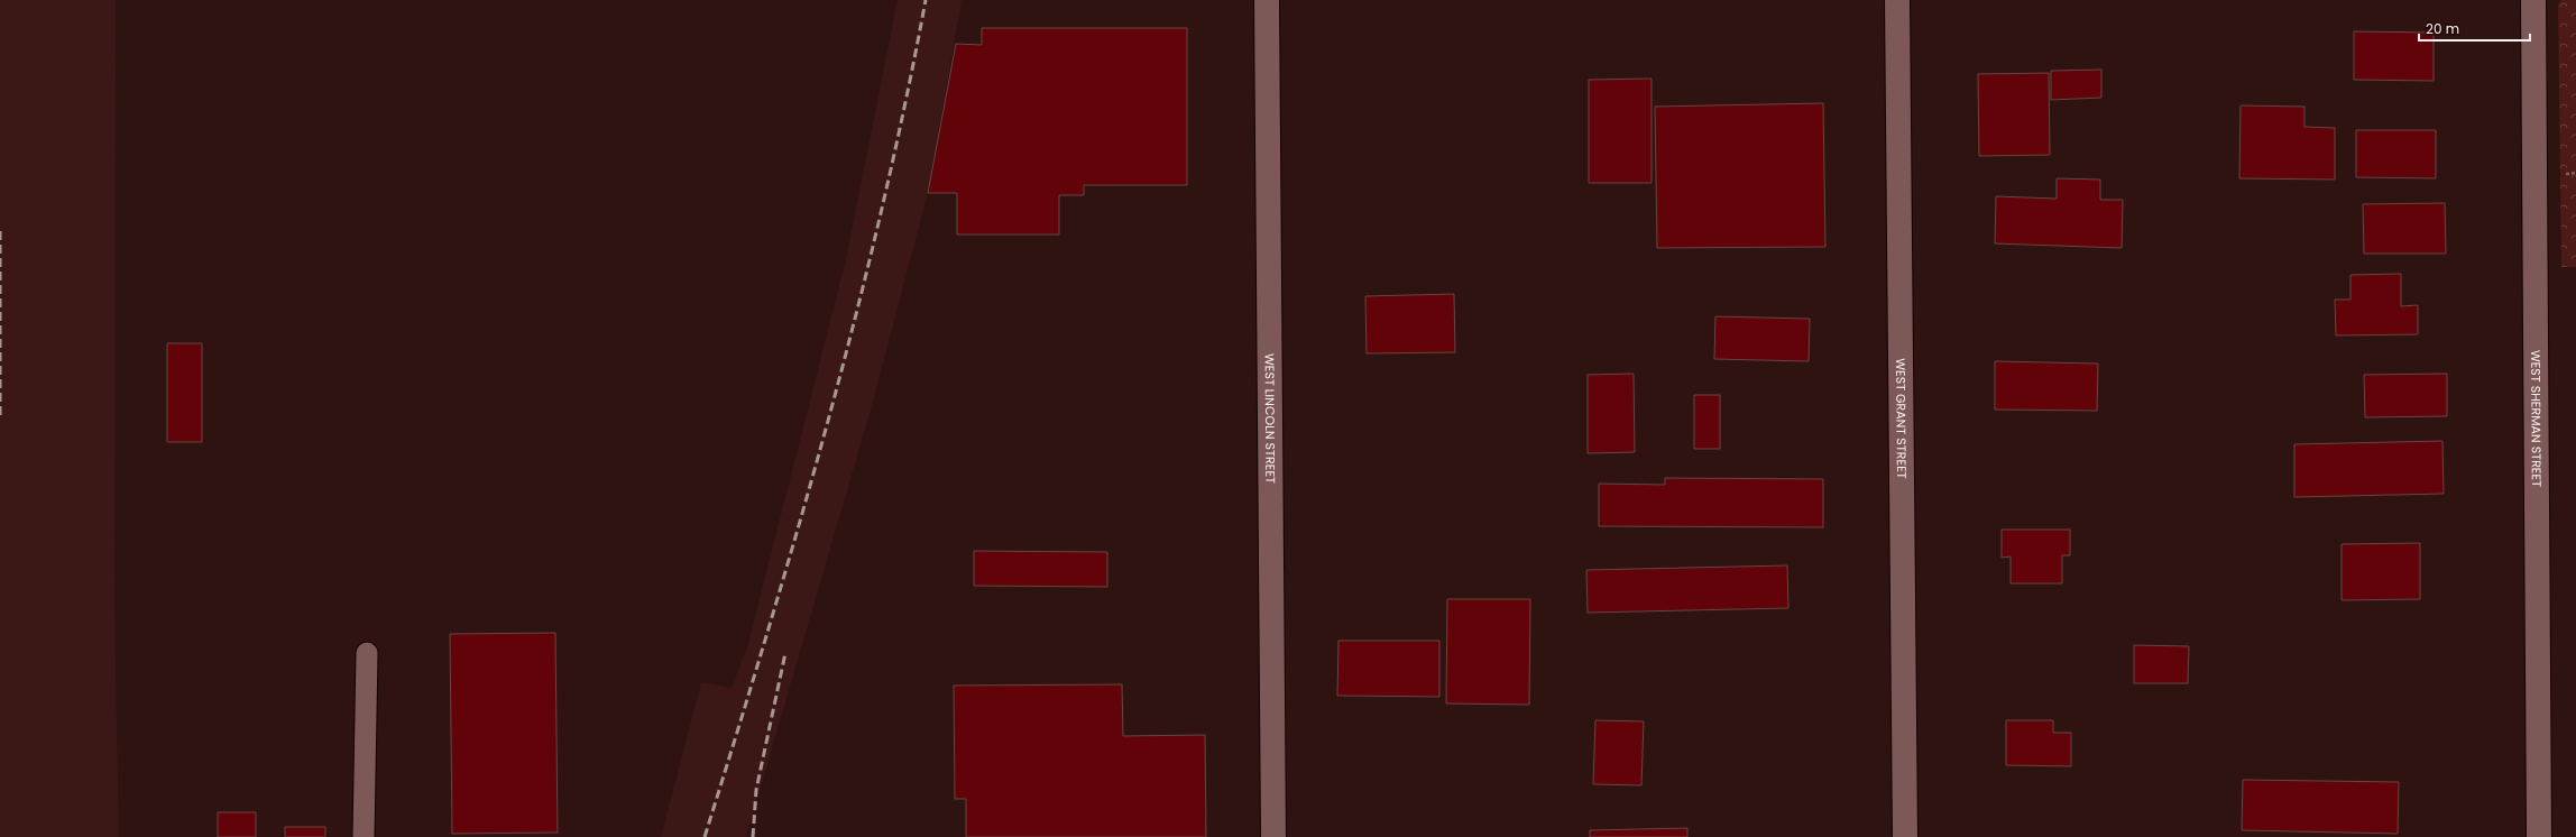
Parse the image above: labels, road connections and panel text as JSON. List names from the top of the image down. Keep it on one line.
{"streets":{"street":["WEST LINCOLN STREET","WEST GRANT STREET","WEST SHERMAN STREET"]},"scale_bar":"20 m"}
